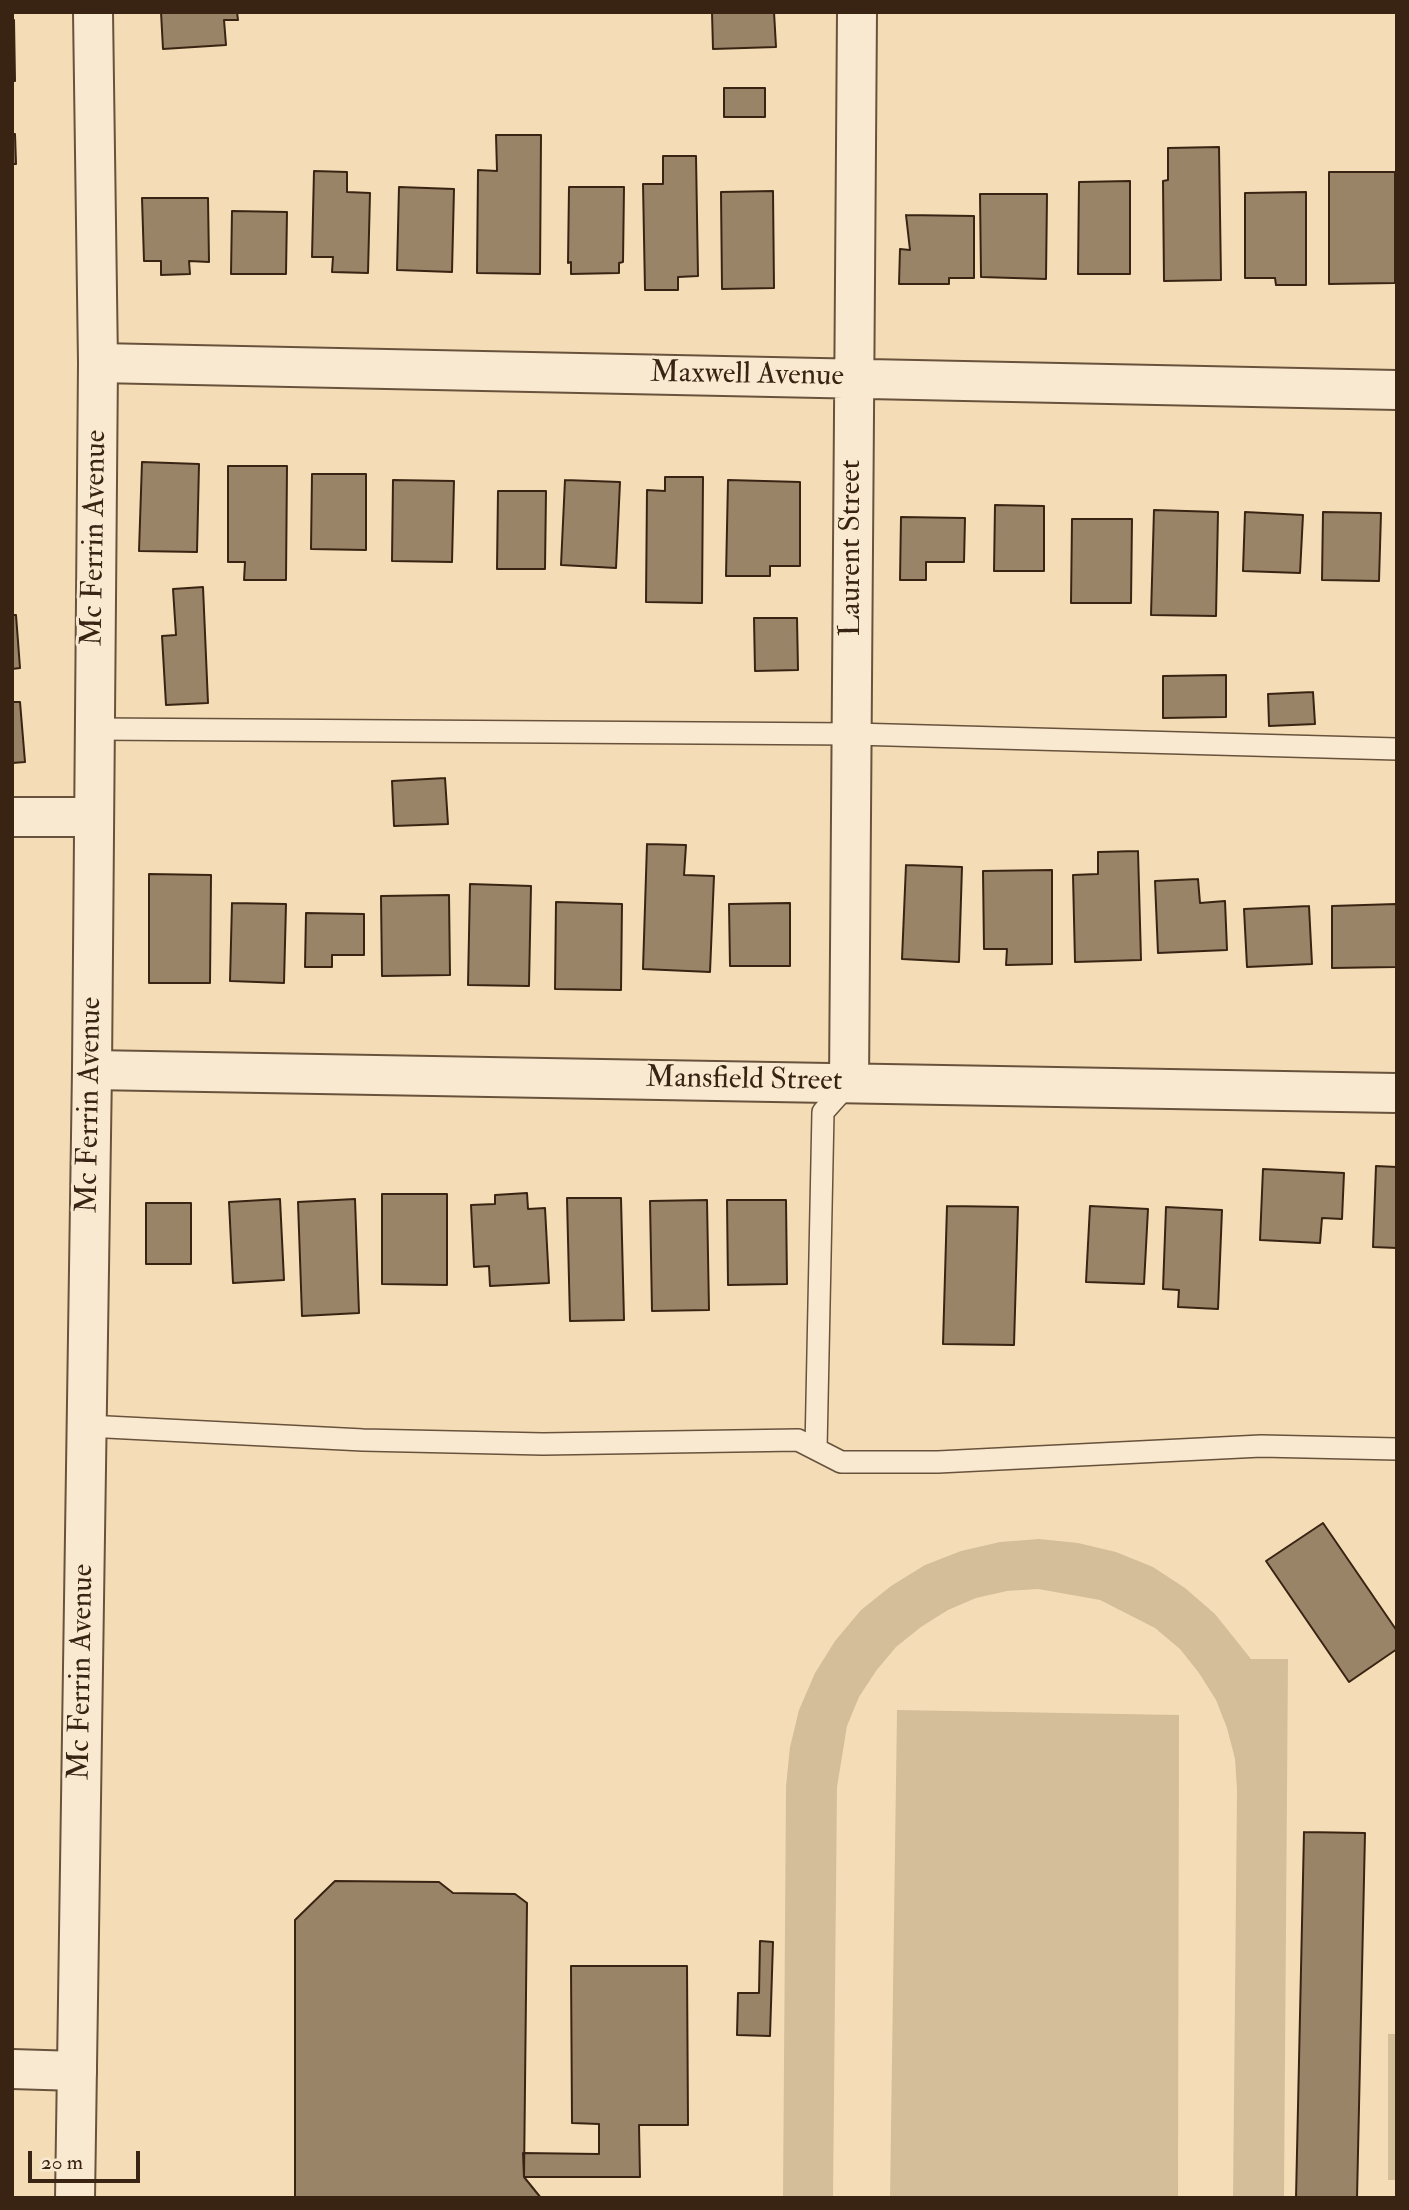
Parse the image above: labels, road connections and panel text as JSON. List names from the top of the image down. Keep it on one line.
{"streets":{"street":["Maxwell Avenue","Mc Ferrin Avenue","Laurent Street","Mansfield Street"]},"crossings":[["Maxwell Avenue","Mc Ferrin Avenue"],["Maxwell Avenue","Laurent Street"],["Mc Ferrin Avenue","Mansfield Street"],["Laurent Street","Mansfield Street"]],"scale_bar":"20 m"}
